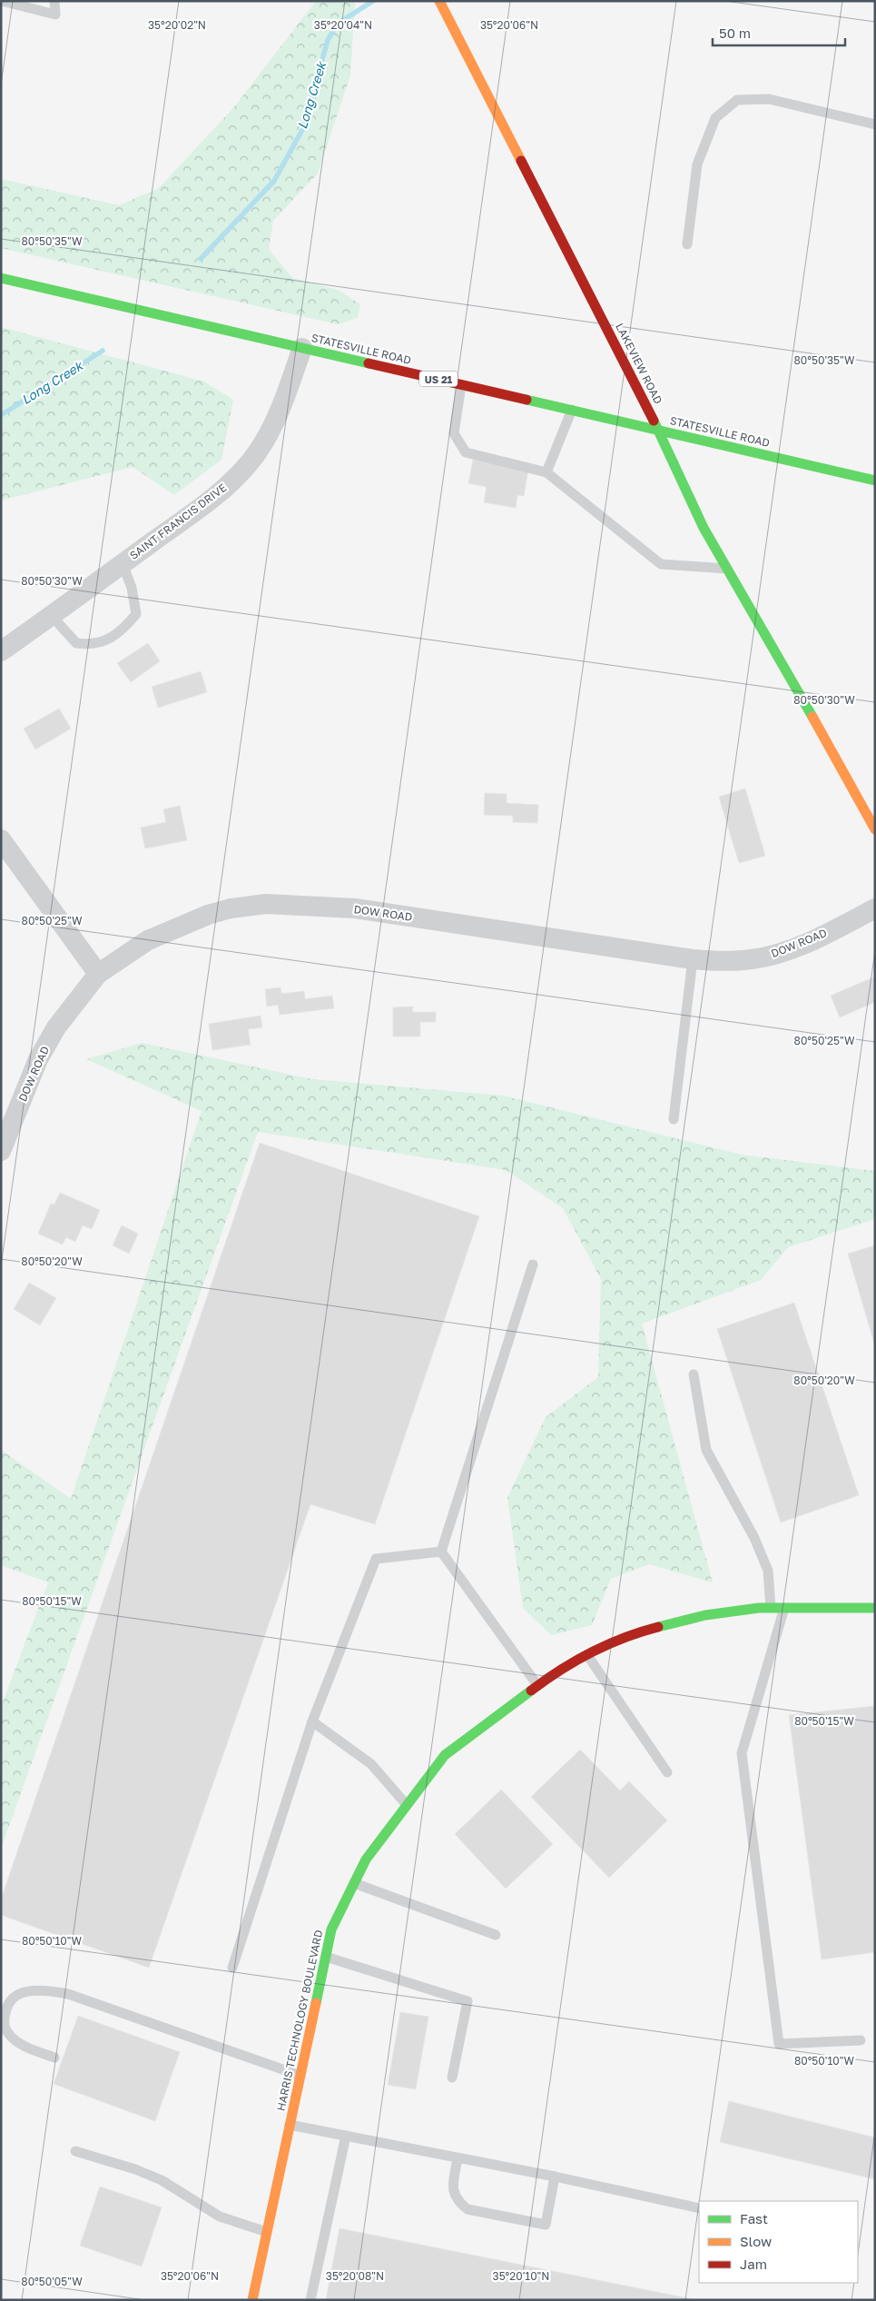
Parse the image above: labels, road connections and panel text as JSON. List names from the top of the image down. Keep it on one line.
{"streets":{"main road":["STATESVILLE ROAD","LAKEVIEW ROAD","US 21","HARRIS TECHNOLOGY BOULEVARD"],"street":["SAINT FRANCIS DRIVE","DOW ROAD"]},"crossings":[["STATESVILLE ROAD","LAKEVIEW ROAD"],["STATESVILLE ROAD","SAINT FRANCIS DRIVE"]],"water":["Long Creek"],"legend":["Fast","Slow","Jam"],"scale_bar":"50 m","coordinates":["35°20'02\"N","35°20'04\"N","35°20'06\"N","80°50'35\"W","80°50'30\"W","80°50'25\"W","80°50'20\"W","80°50'15\"W","80°50'10\"W","35°20'08\"N","35°20'10\"N","80°50'05\"W"]}
